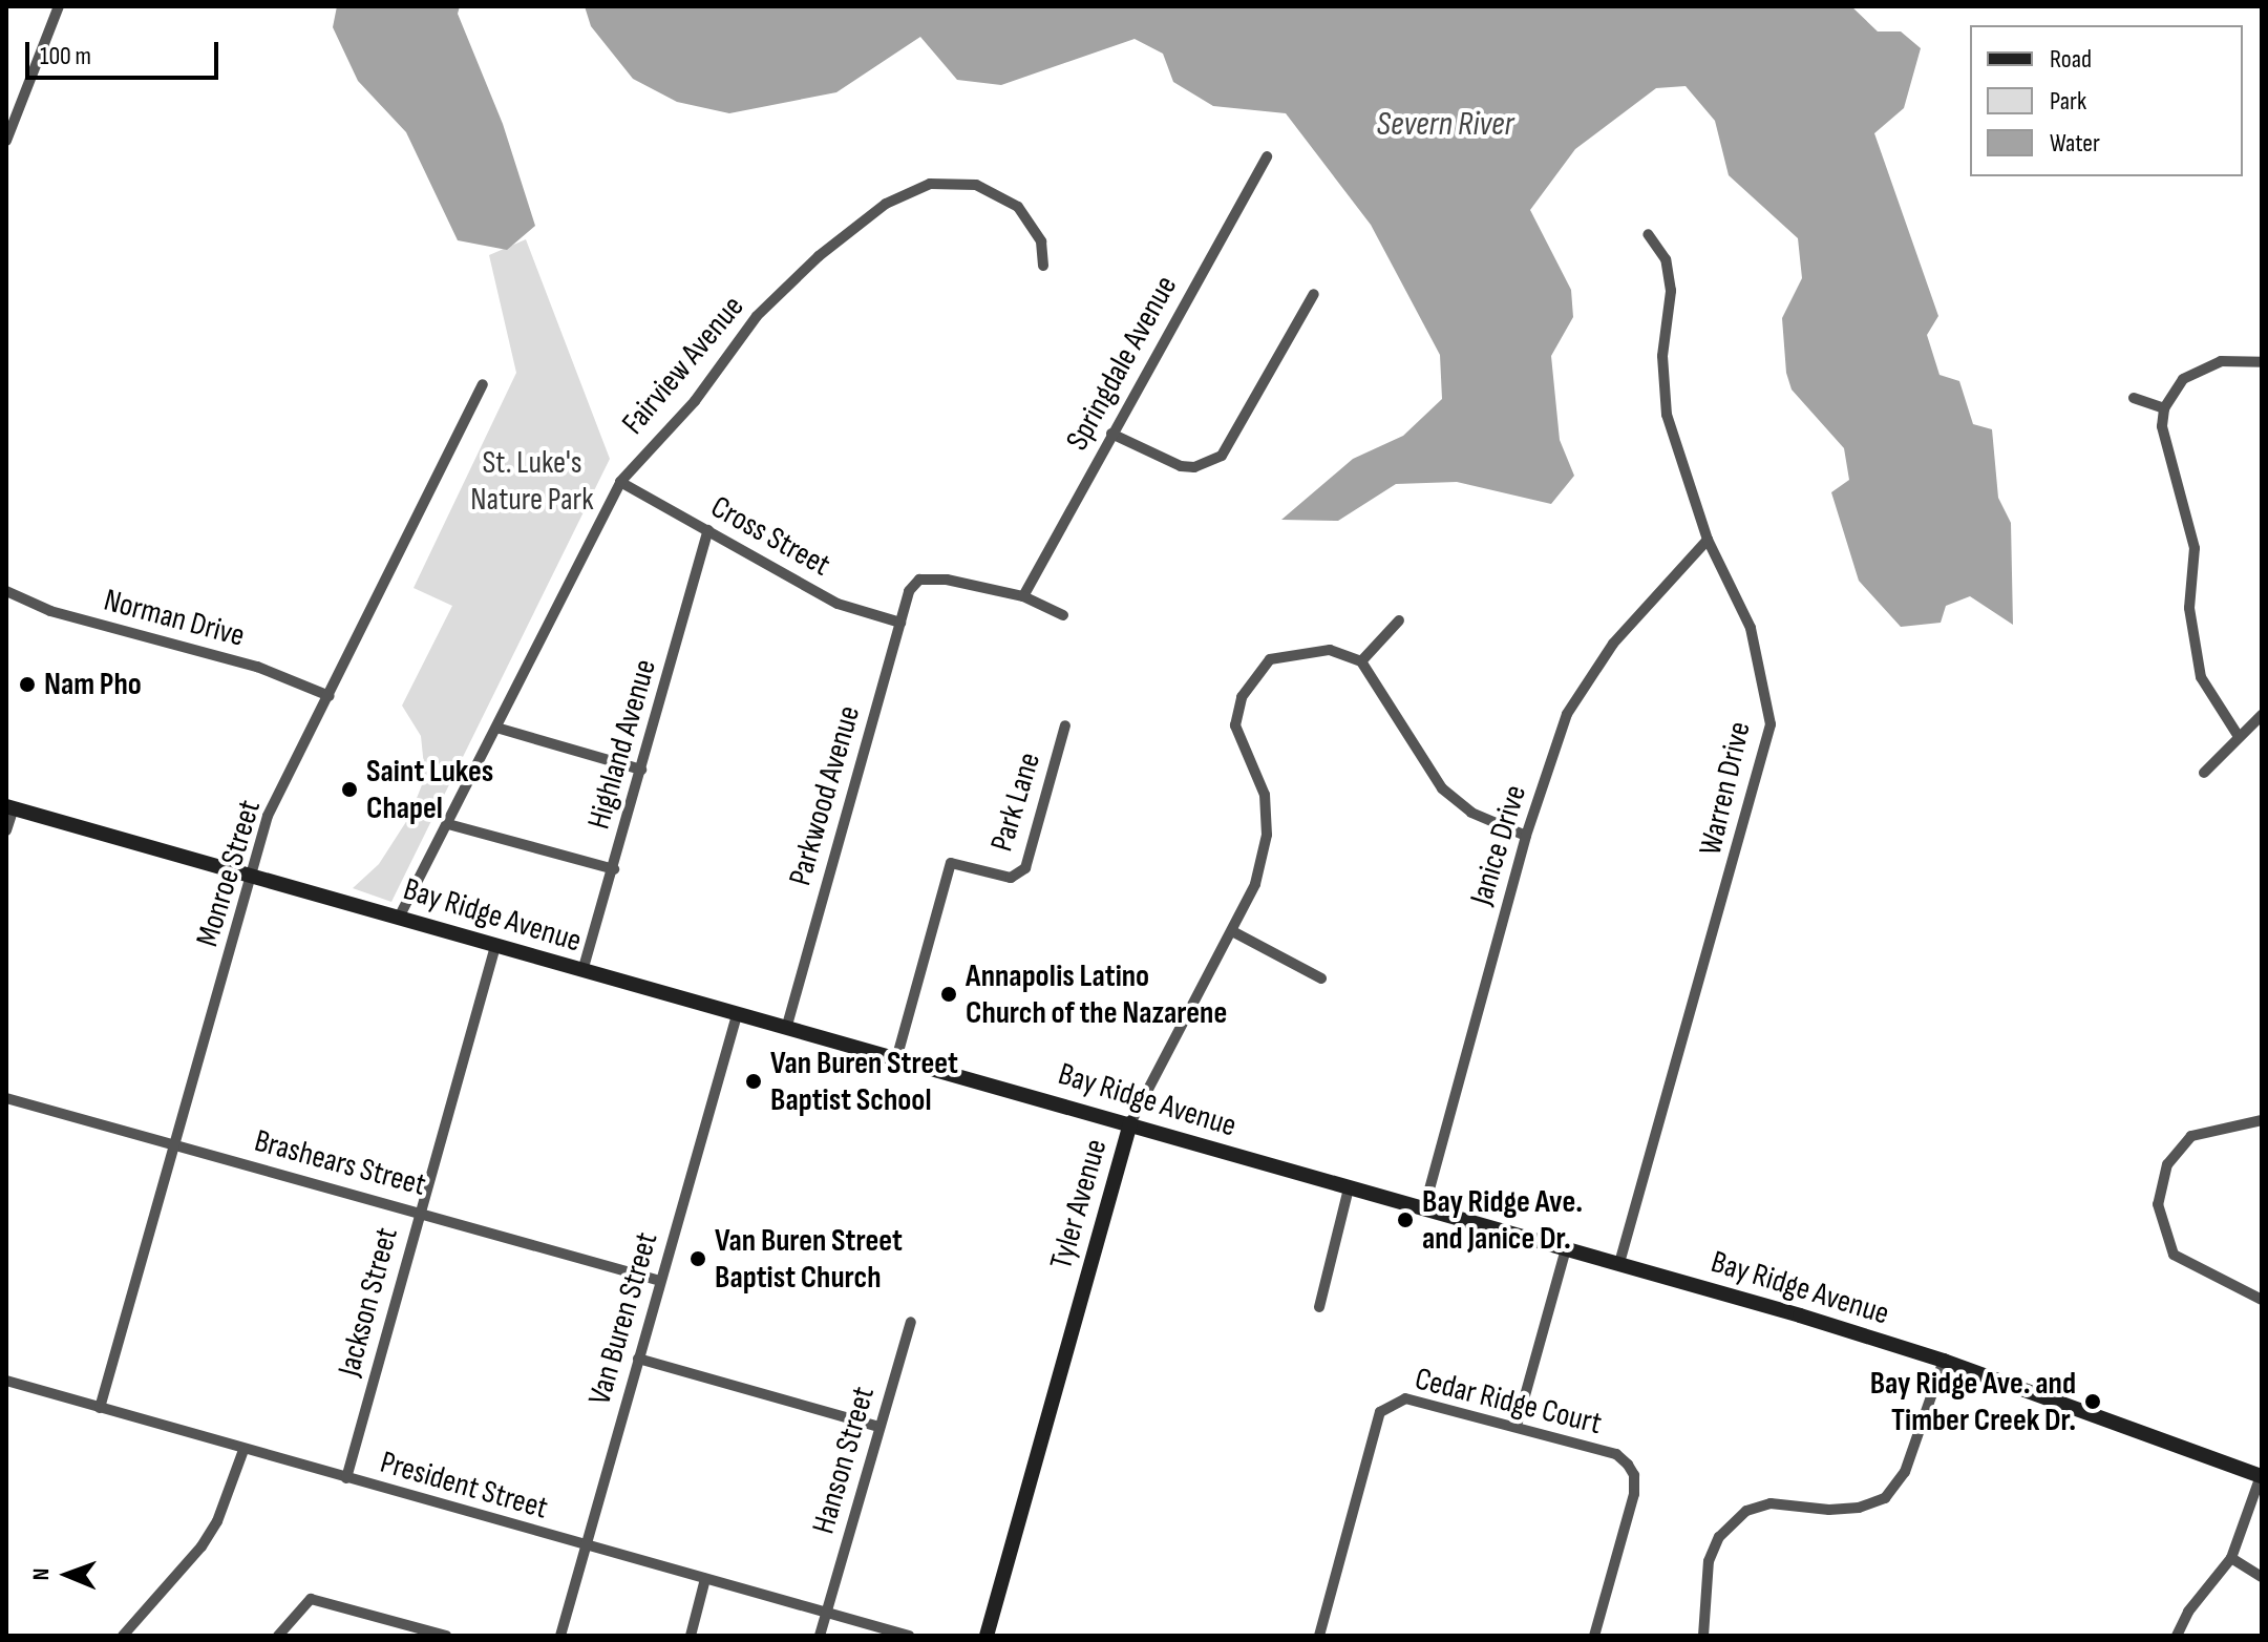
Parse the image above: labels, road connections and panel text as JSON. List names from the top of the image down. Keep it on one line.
{"streets":{"main road":["Bay Ridge Avenue","Tyler Avenue"],"street":["Springdale Avenue","Fairview Avenue","Cross Street","Norman Drive","Highland Avenue","Warren Drive","Parkwood Avenue","Park Lane","Janice Drive","Monroe Street","Brashears Street","Jackson Street","Van Buren Street","Cedar Ridge Court","Hanson Street","President Street"]},"crossings":[["Springdale Avenue","Parkwood Avenue"],["Fairview Avenue","Cross Street"],["Fairview Avenue","Bay Ridge Avenue"],["Cross Street","Highland Avenue"],["Cross Street","Parkwood Avenue"],["Norman Drive","Monroe Street"],["Highland Avenue","Bay Ridge Avenue"],["Warren Drive","Janice Drive"],["Warren Drive","Bay Ridge Avenue"],["Parkwood Avenue","Bay Ridge Avenue"],["Park Lane","Bay Ridge Avenue"],["Janice Drive","Bay Ridge Avenue"],["Monroe Street","Bay Ridge Avenue"],["Monroe Street","Brashears Street"],["Monroe Street","President Street"],["Bay Ridge Avenue","Tyler Avenue"],["Bay Ridge Avenue","Jackson Street"],["Bay Ridge Avenue","Van Buren Street"],["Brashears Street","Jackson Street"],["Brashears Street","Van Buren Street"],["Jackson Street","President Street"],["Van Buren Street","President Street"],["Hanson Street","President Street"]],"water":["Severn River"],"parks":["St. Luke's Nature Park"],"places":["Nam Pho","Saint Lukes Chapel","Annapolis Latino Church of the Nazarene","Van Buren Street Baptist School","Bay Ridge Ave. and Janice Dr.","Van Buren Street Baptist Church","Bay Ridge Ave. and Timber Creek Dr."],"legend":["Road","Park","Water"],"scale_bar":"100 m","north":"left"}
